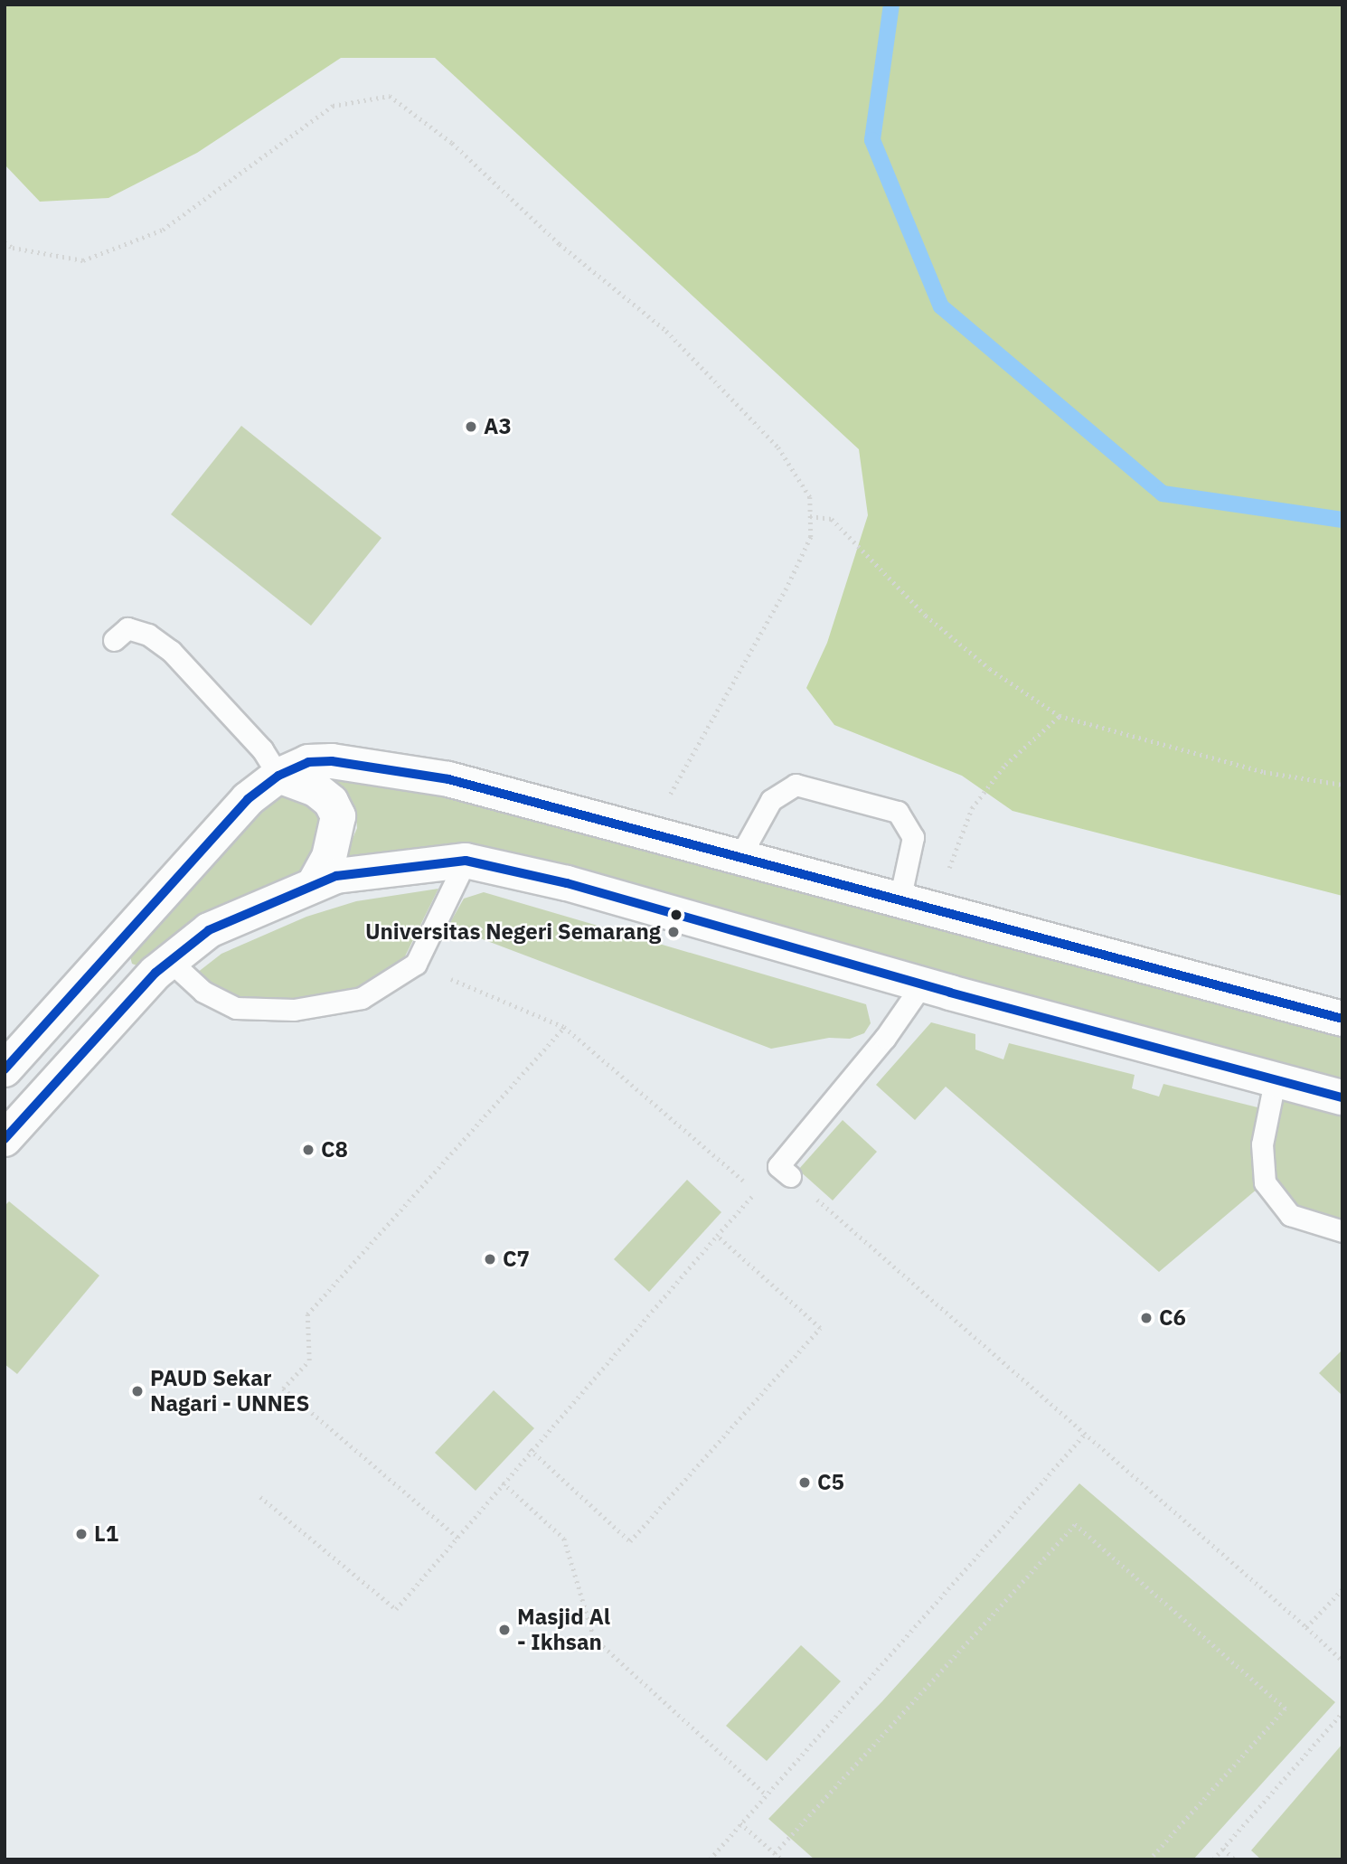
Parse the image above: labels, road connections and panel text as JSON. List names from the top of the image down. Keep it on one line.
{"places":["A3","Universitas Negeri Semarang","C8","C7","C6","PAUD Sekar Nagari - UNNES","C5","L1","Masjid Al - Ikhsan"]}
